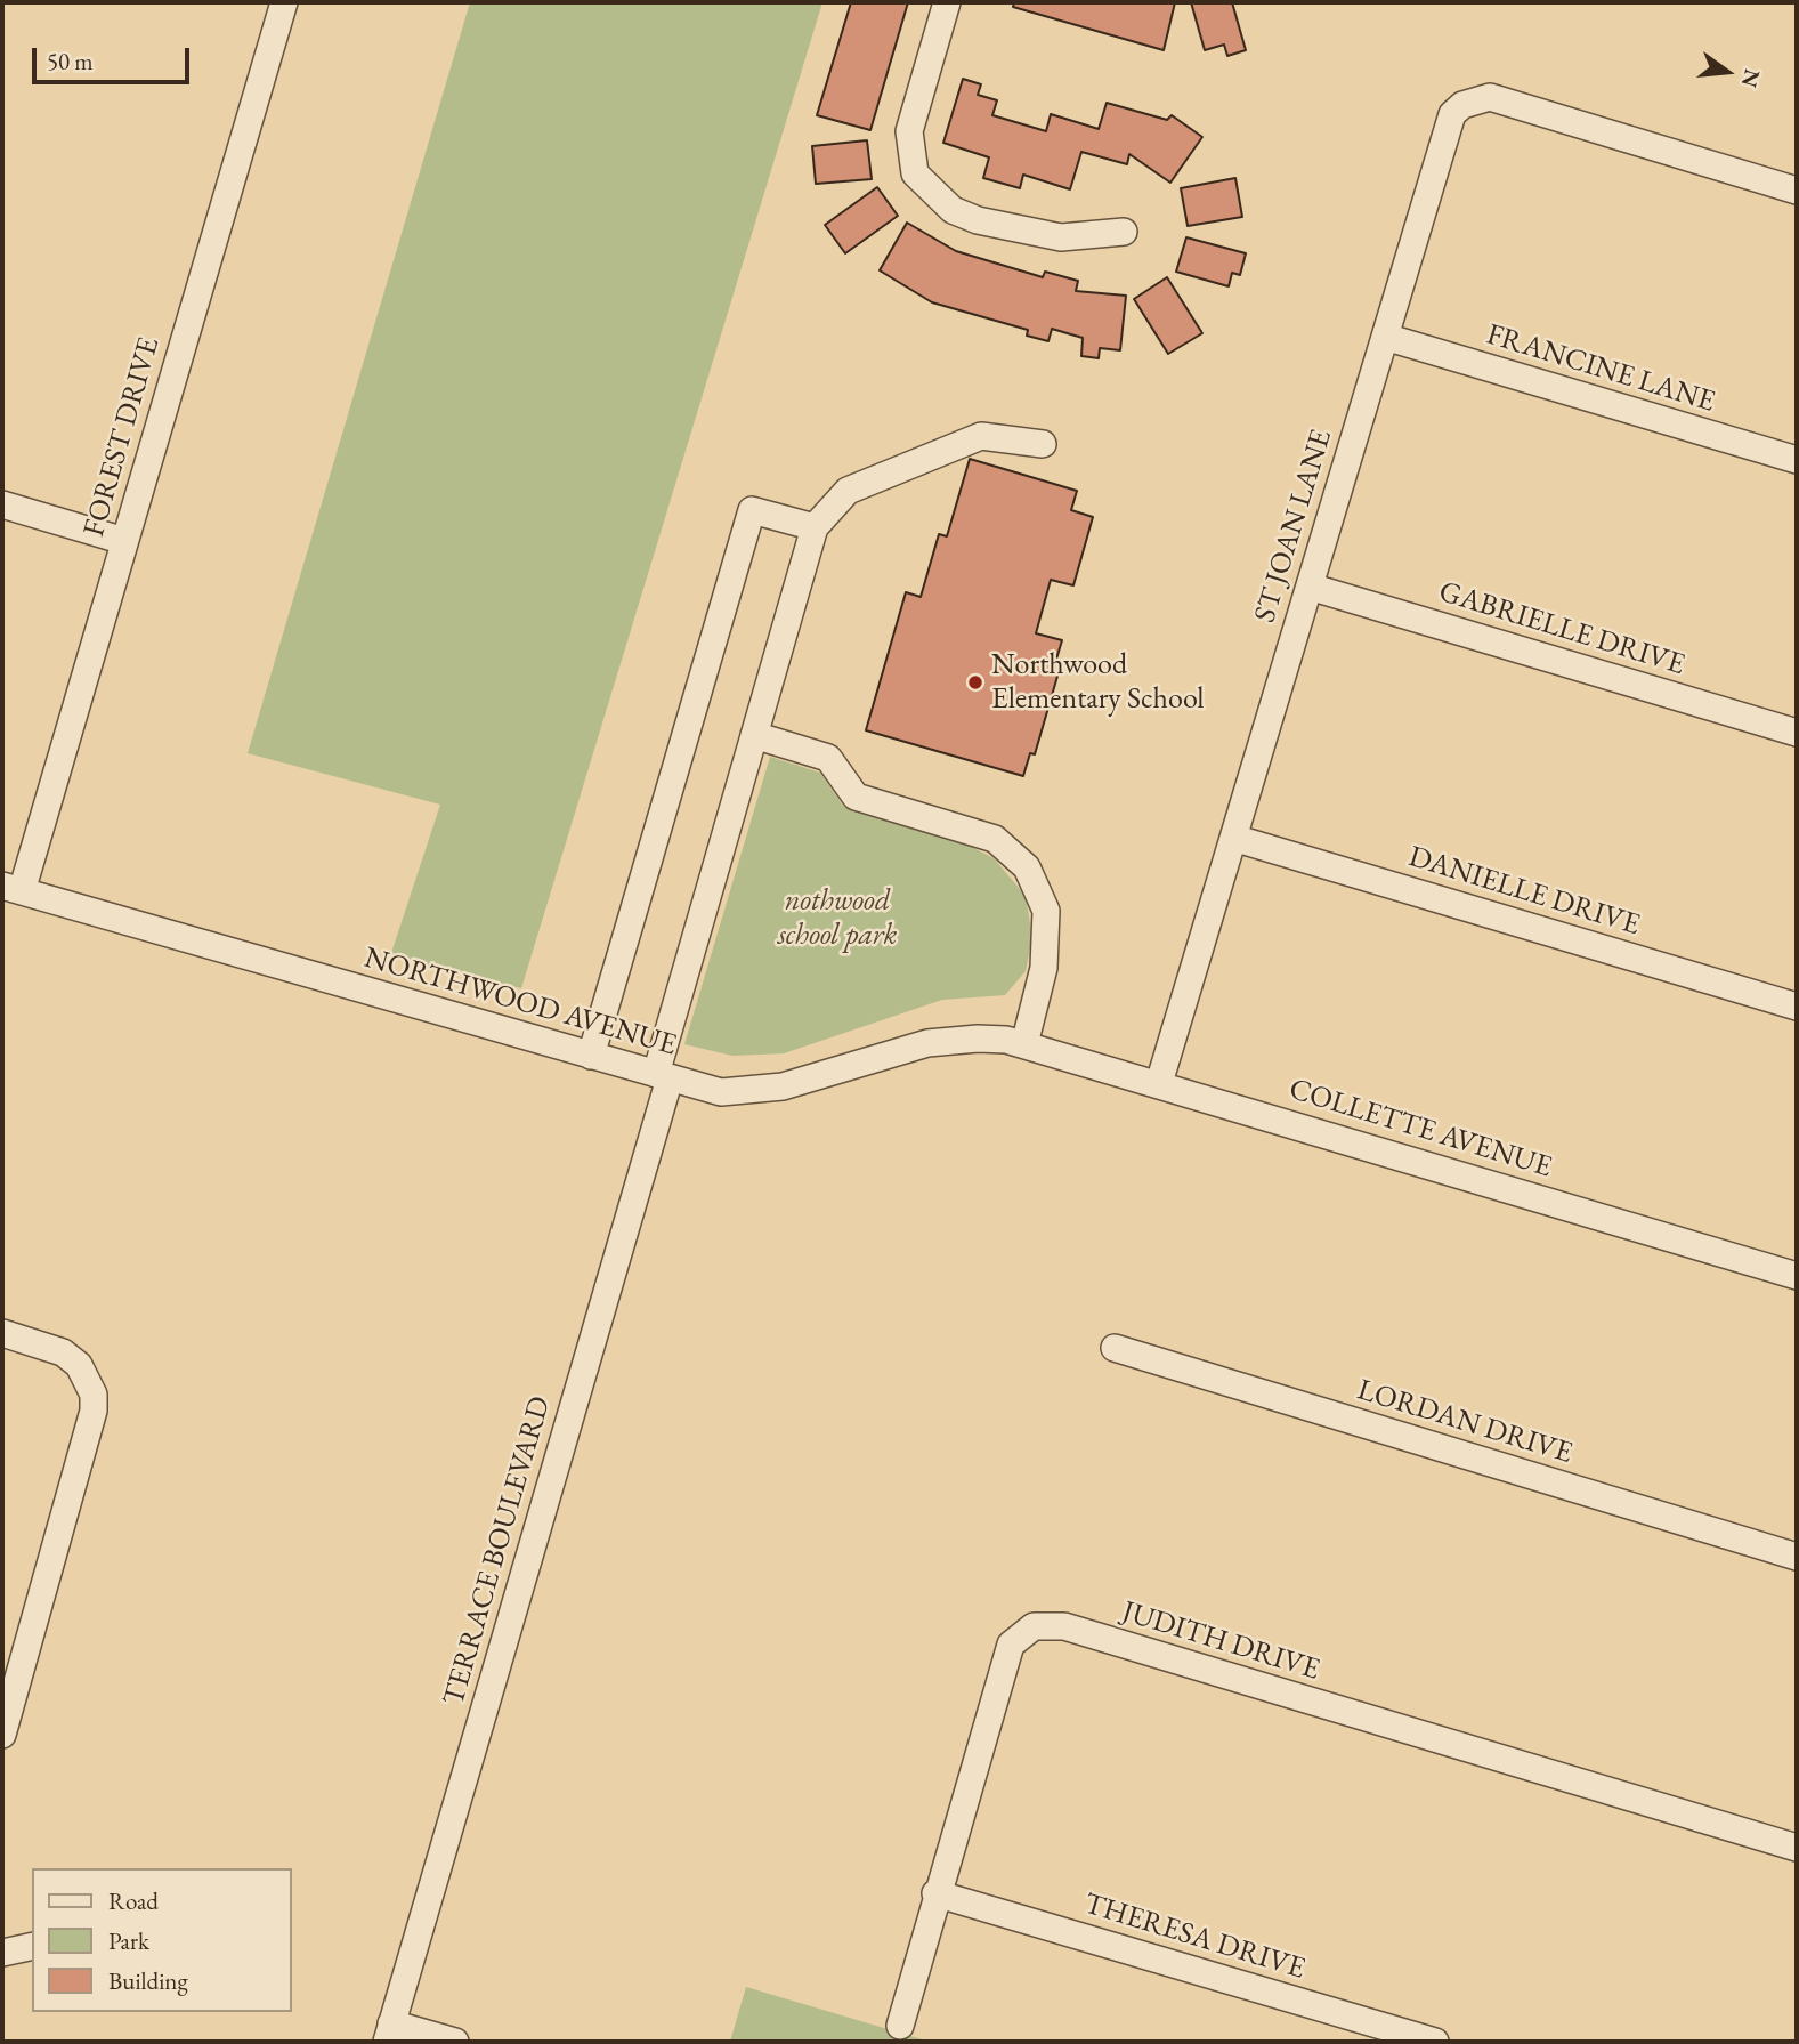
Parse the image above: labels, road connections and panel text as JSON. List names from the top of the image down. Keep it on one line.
{"streets":{"street":["FRANCINE LANE","FOREST DRIVE","ST JOAN LANE","GABRIELLE DRIVE","DANIELLE DRIVE","NORTHWOOD AVENUE","COLLETTE AVENUE","LORDAN DRIVE","TERRACE BOULEVARD","JUDITH DRIVE","THERESA DRIVE"]},"crossings":[["FRANCINE LANE","ST JOAN LANE"],["FOREST DRIVE","NORTHWOOD AVENUE"],["ST JOAN LANE","GABRIELLE DRIVE"],["ST JOAN LANE","DANIELLE DRIVE"],["ST JOAN LANE","COLLETTE AVENUE"],["NORTHWOOD AVENUE","COLLETTE AVENUE"],["NORTHWOOD AVENUE","TERRACE BOULEVARD"],["JUDITH DRIVE","THERESA DRIVE"]],"parks":["nothwood school park"],"places":["Northwood Elementary School"],"legend":["Road","Park","Building"],"scale_bar":"50 m","north":"right"}
